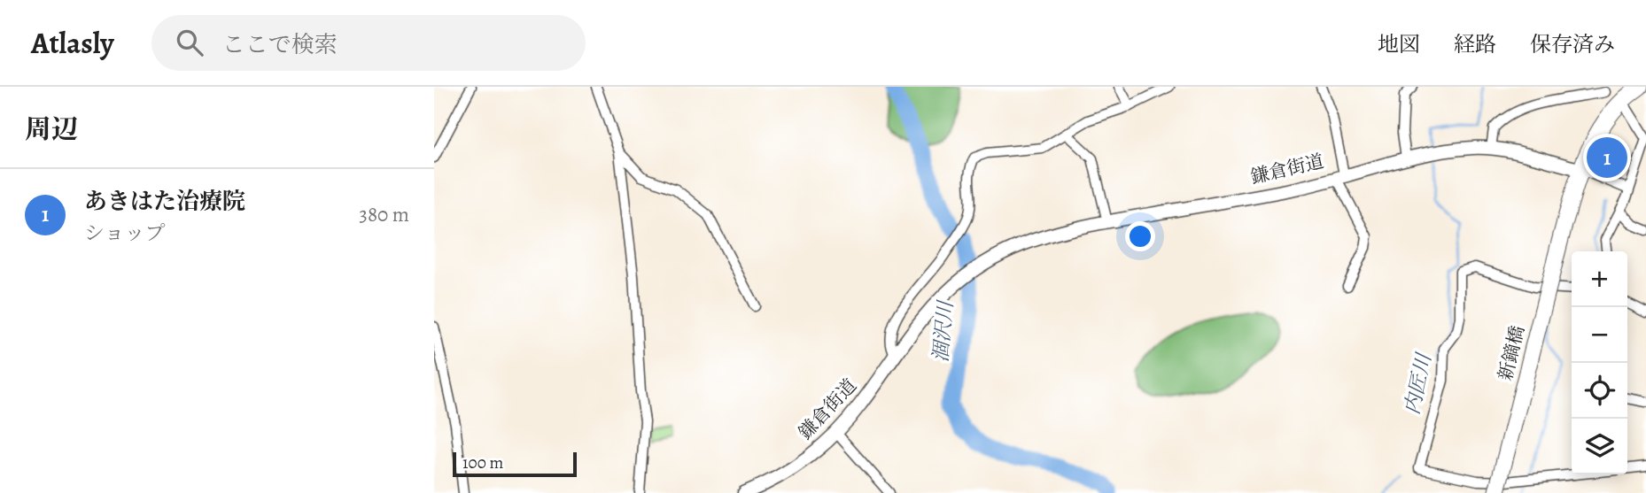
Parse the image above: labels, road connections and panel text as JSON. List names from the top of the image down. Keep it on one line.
{"streets":{"main road":["新鏑橋"],"street":["鎌倉街道"]},"crossings":[["鎌倉街道","新鏑橋"]],"water":["涸沢川","内匠川"],"scale_bar":"100 m","page":{"header":"Atlasly","search":"ここで検索","nav":["地図","経路","保存済み"],"heading":"周辺","pins":"1","list":[{"mark":"1","name":"あきはた治療院","note":"ショップ","value":"380 m"}],"map_buttons":["+","−"],"scale":"100 m"}}
